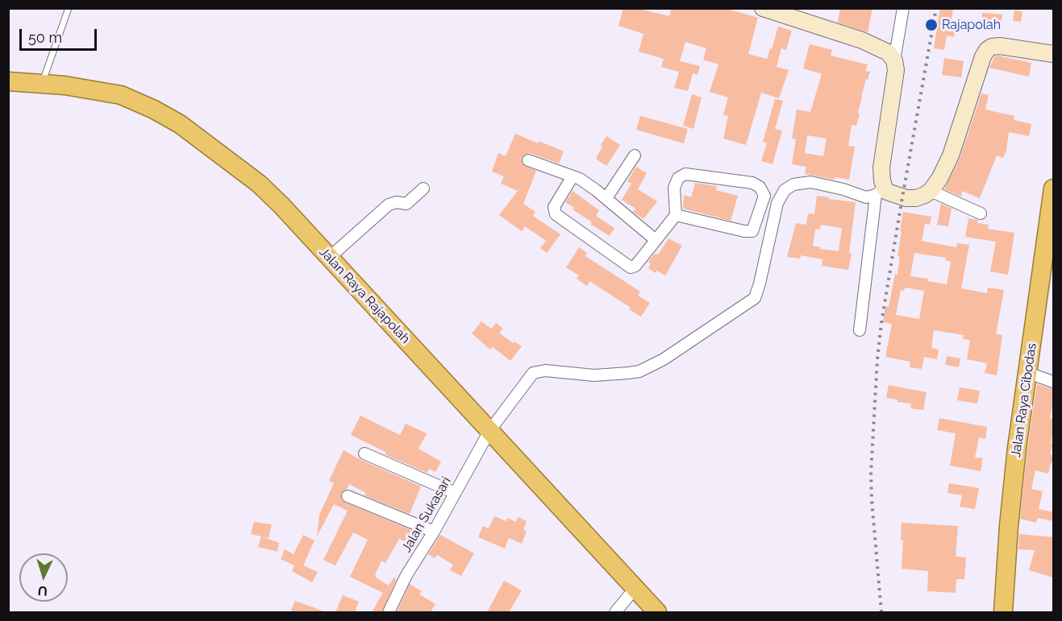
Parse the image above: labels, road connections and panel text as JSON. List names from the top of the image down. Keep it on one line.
{"streets":{"highway":["Jalan Raya Rajapolah","Jalan Raya Cibodas"],"street":["Jalan Sukasari"]},"crossings":[["Jalan Raya Rajapolah","Jalan Sukasari"]],"places":["Rajapolah"],"scale_bar":"50 m","north":"bottom"}
